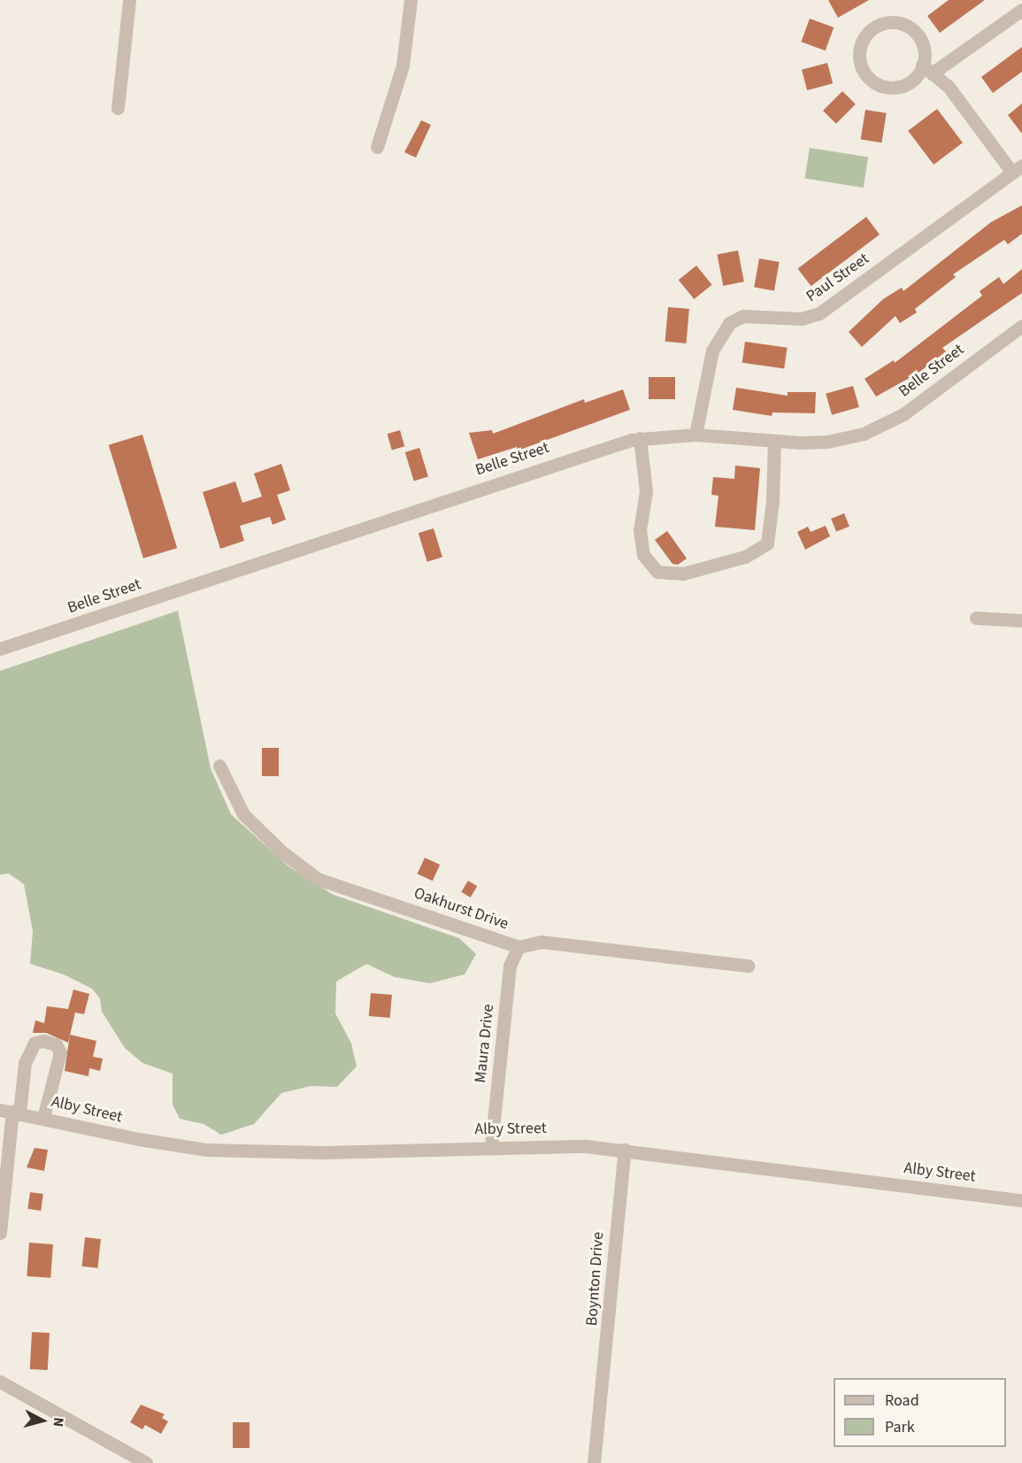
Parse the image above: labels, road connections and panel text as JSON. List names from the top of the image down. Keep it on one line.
{"streets":{"street":["Paul Street","Belle Street","Oakhurst Drive","Maura Drive","Alby Street","Boynton Drive"]},"crossings":[["Paul Street","Belle Street"],["Oakhurst Drive","Maura Drive"],["Maura Drive","Alby Street"],["Alby Street","Boynton Drive"]],"legend":["Road","Park"],"north":"right"}
